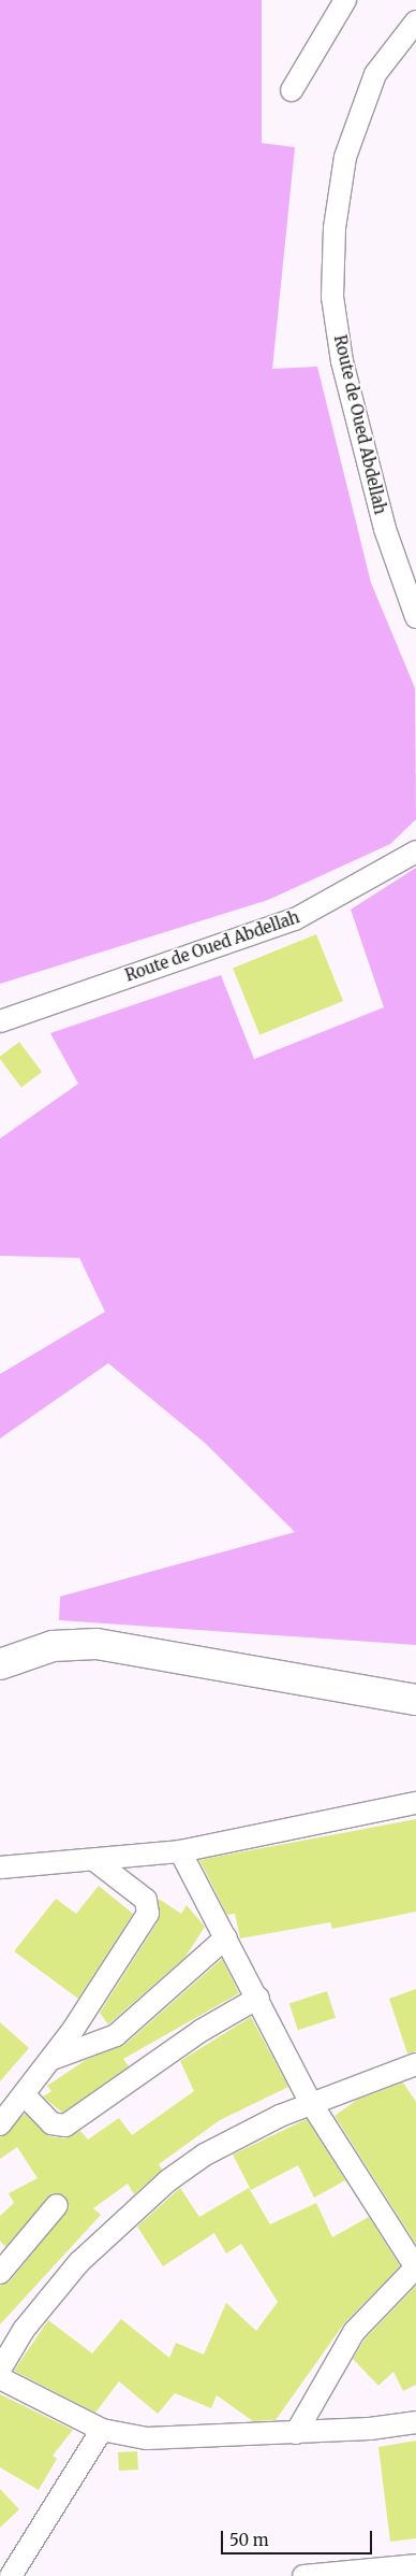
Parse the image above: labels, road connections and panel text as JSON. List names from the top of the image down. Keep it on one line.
{"streets":{"street":["Route de Oued Abdellah"]},"scale_bar":"50 m"}
